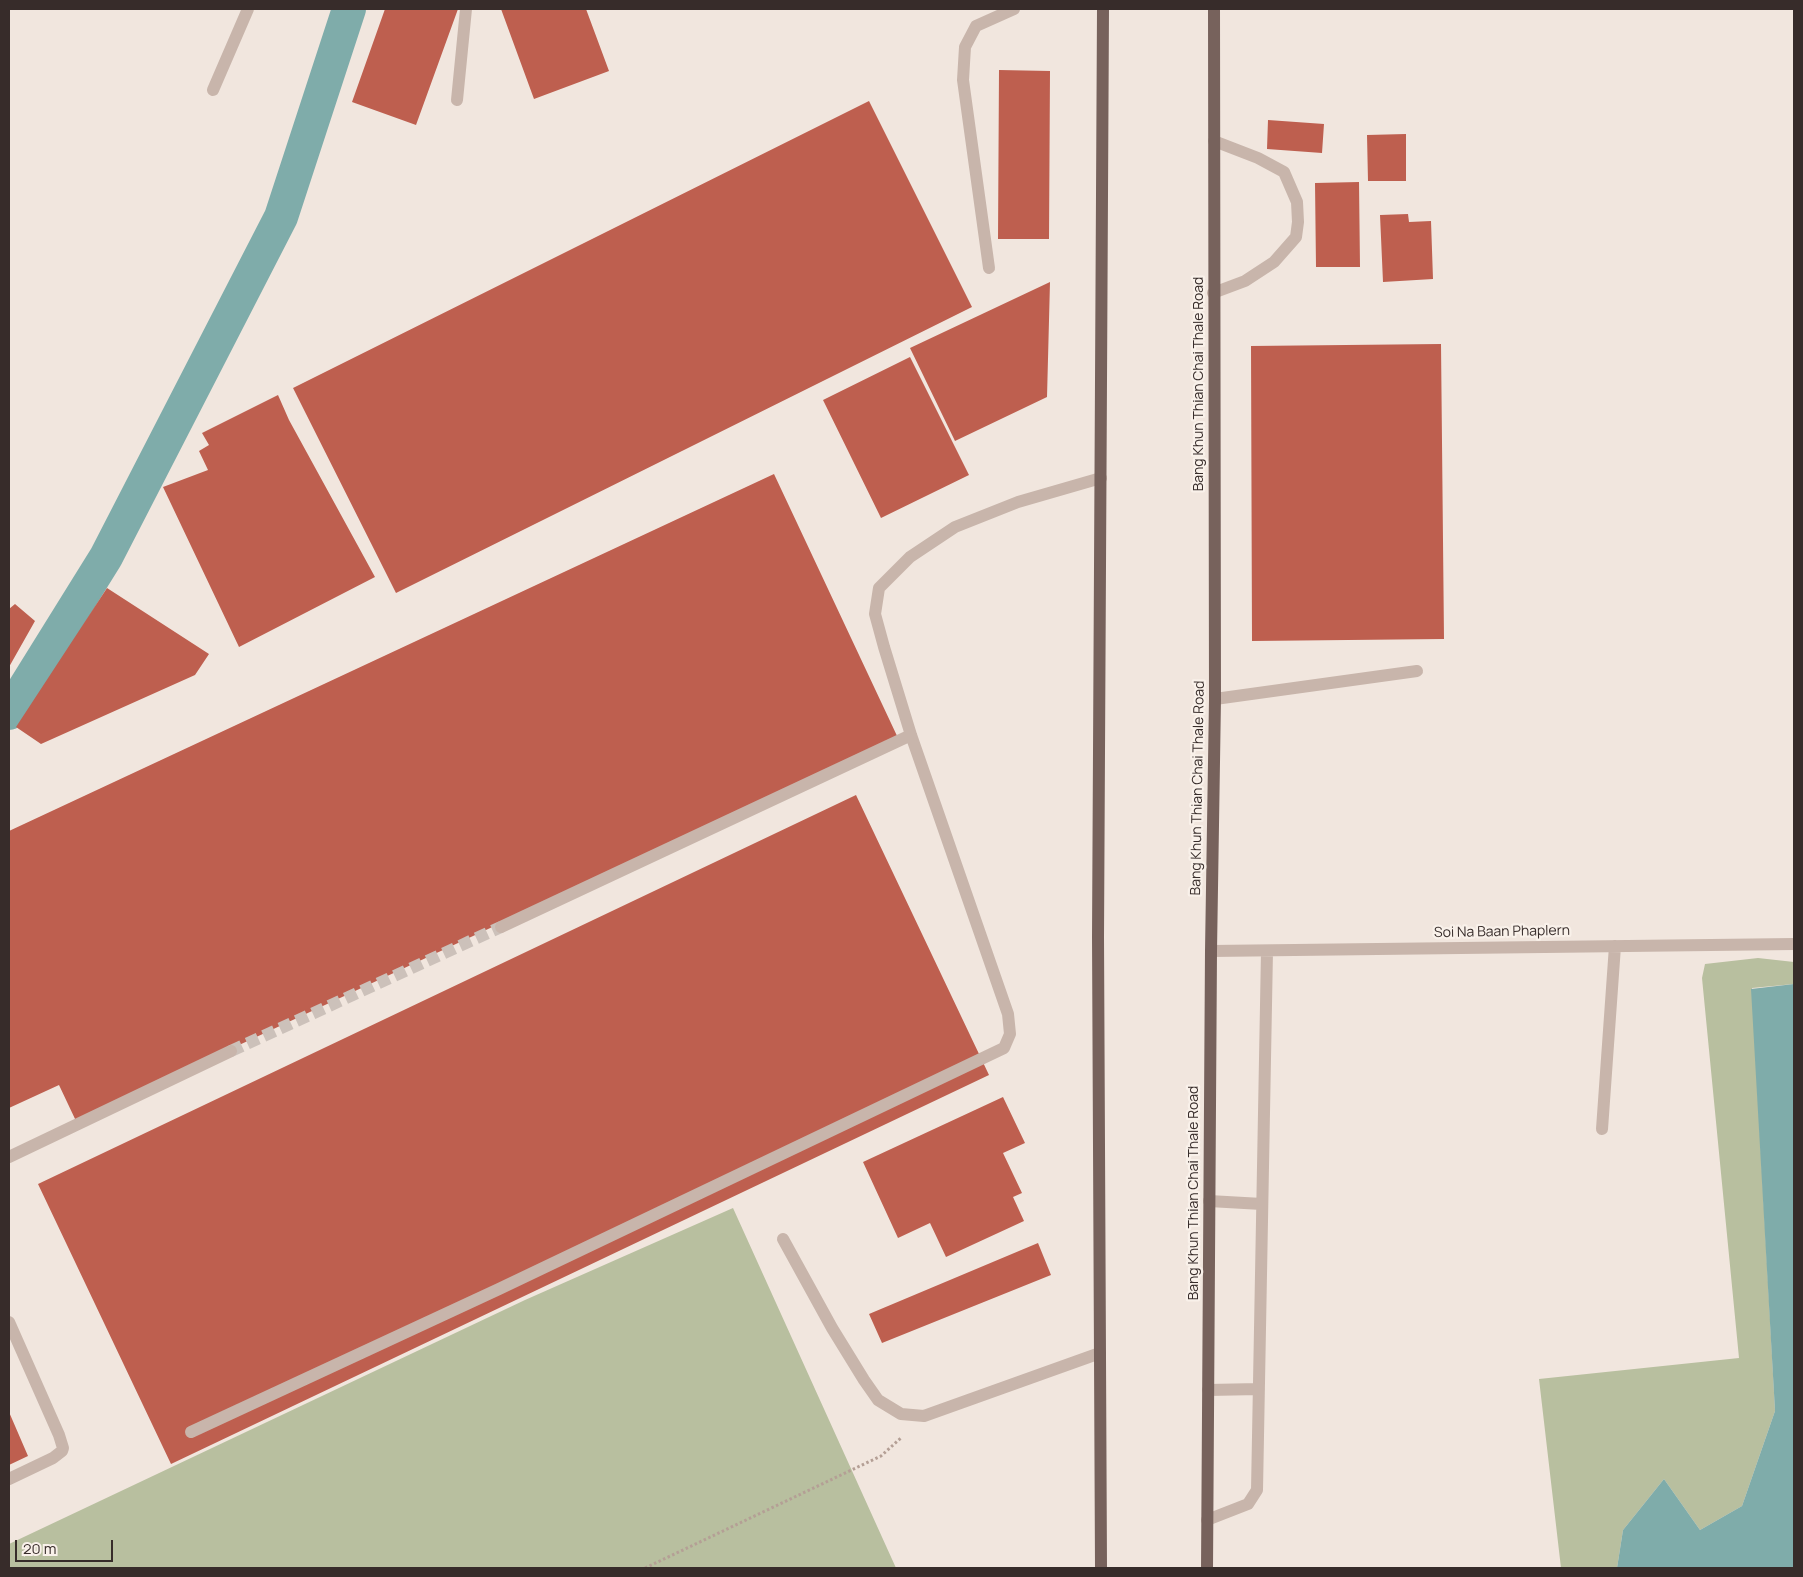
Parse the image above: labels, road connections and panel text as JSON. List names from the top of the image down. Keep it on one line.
{"streets":{"main road":["Bang Khun Thian Chai Thale Road"],"street":["Soi Na Baan Phaplern"]},"crossings":[["Bang Khun Thian Chai Thale Road","Soi Na Baan Phaplern"]],"scale_bar":"20 m"}
